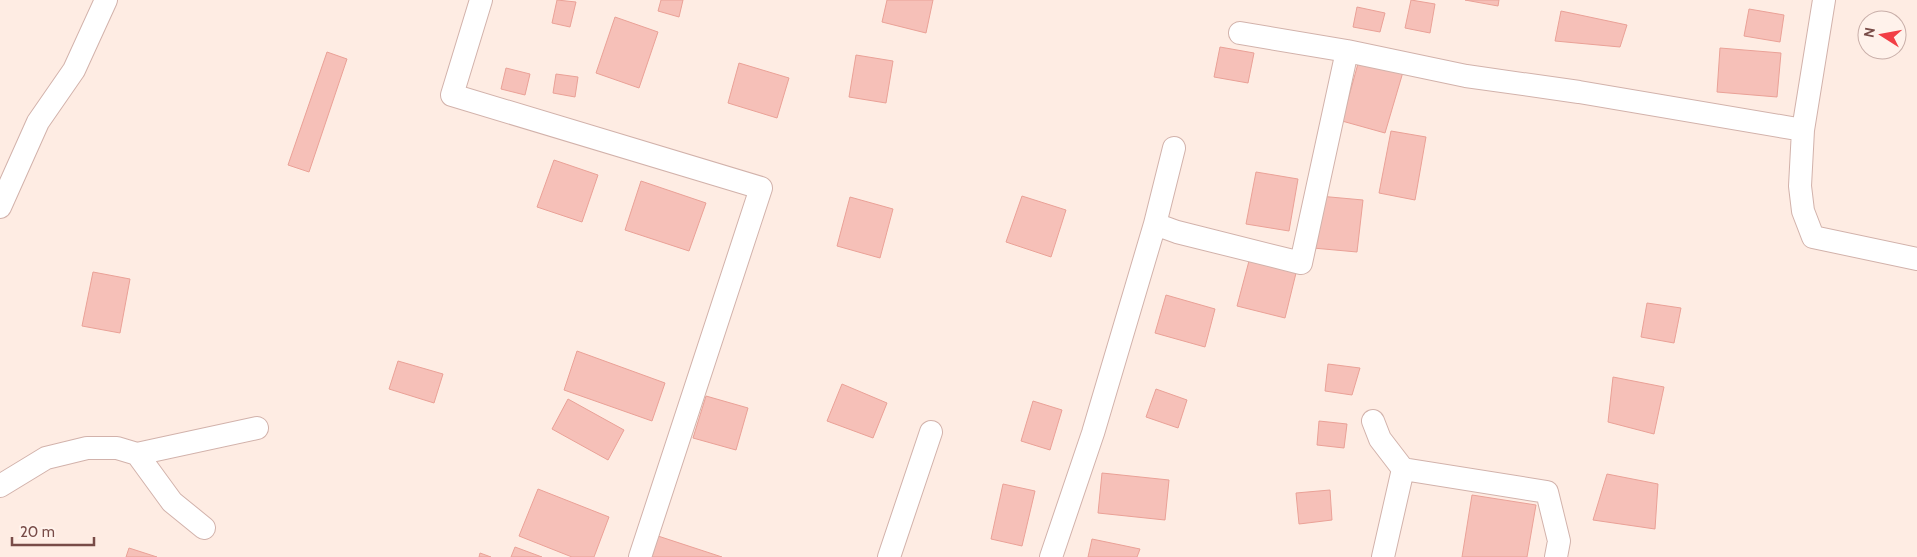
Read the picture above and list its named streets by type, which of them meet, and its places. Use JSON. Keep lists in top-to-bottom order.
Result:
{
  "scale_bar": "20 m",
  "north": "left"
}
